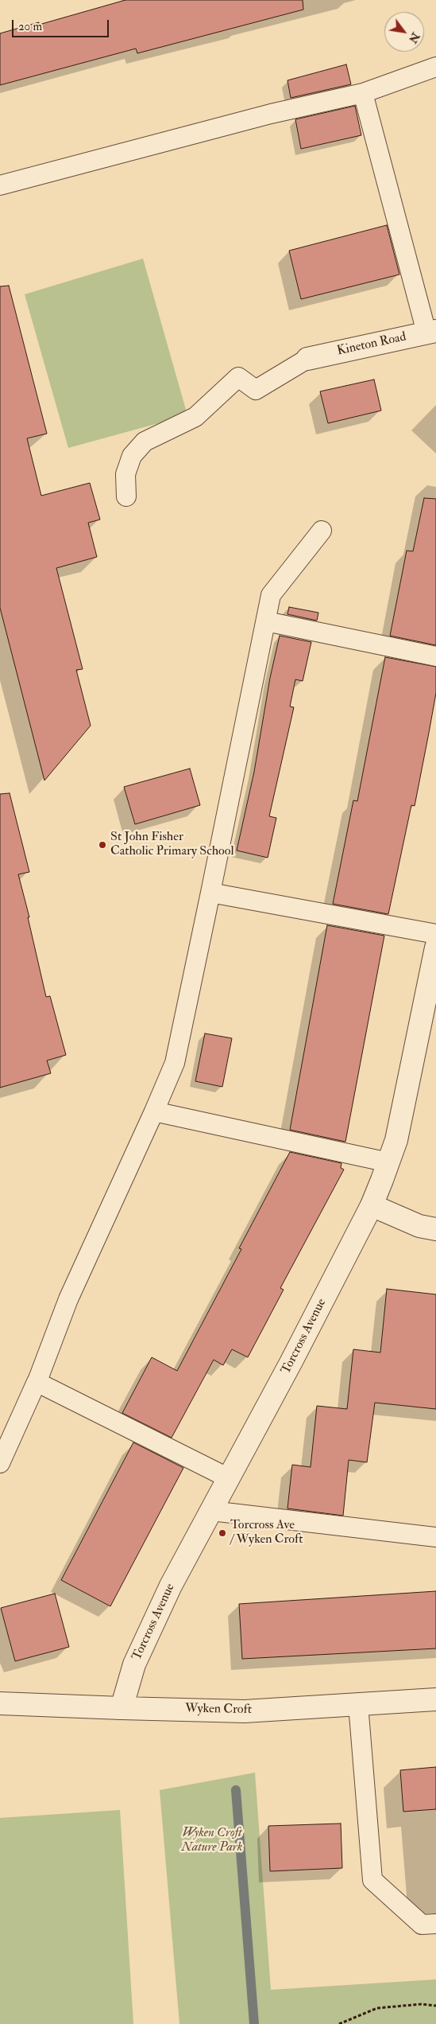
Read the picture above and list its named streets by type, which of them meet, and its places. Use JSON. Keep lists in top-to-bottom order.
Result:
{
  "streets": {
    "street": ["Kineton Road", "Torcross Avenue", "Wyken Croft"]
  },
  "crossings": [
    ["Torcross Avenue", "Wyken Croft"]
  ],
  "parks": ["Wyken Croft Nature Park"],
  "places": ["St John Fisher Catholic Primary School", "Torcross Ave / Wyken Croft"],
  "scale_bar": "20 m",
  "north": "bottom right"
}
